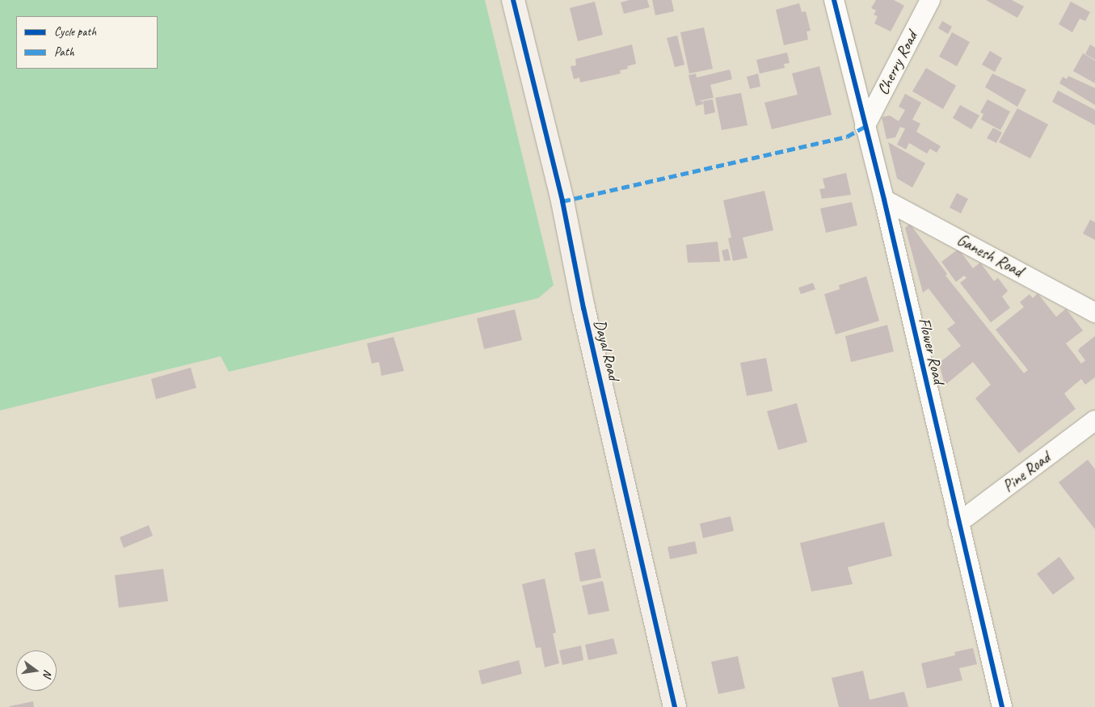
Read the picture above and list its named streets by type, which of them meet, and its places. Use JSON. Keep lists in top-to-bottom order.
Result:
{
  "streets": {
    "street": [
      "Cherry Road",
      "Ganesh Road",
      "Dayal Road",
      "Flower Road",
      "Pine Road"
    ]
  },
  "crossings": [
    ["Cherry Road", "Flower Road"],
    ["Ganesh Road", "Flower Road"],
    ["Flower Road", "Pine Road"]
  ],
  "legend": ["Cycle path", "Path"],
  "north": "right"
}
